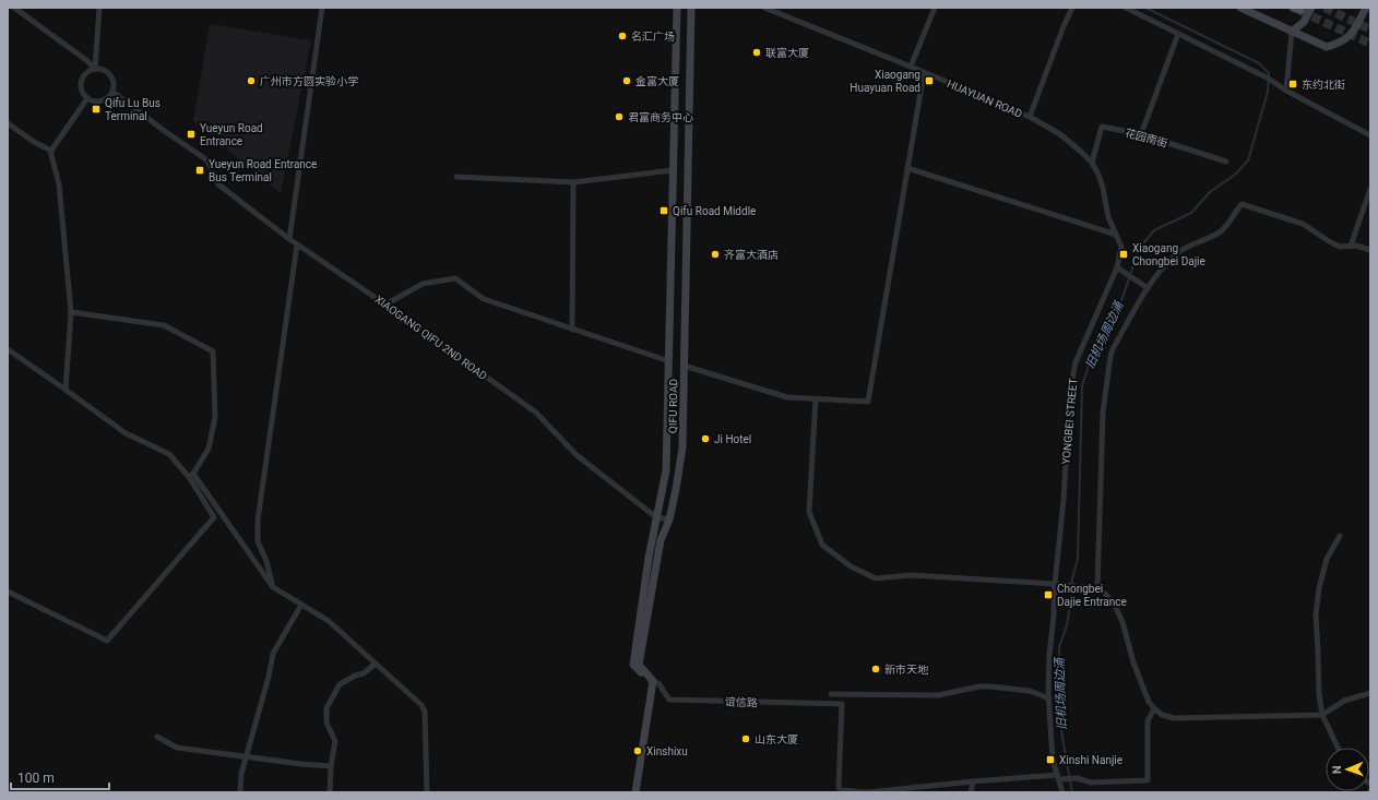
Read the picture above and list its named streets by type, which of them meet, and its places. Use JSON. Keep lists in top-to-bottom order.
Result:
{
  "streets": {
    "main road": ["QIFU ROAD"],
    "street": [
      "HUAYUAN ROAD",
      "花园南街",
      "XIAOGANG QIFU 2ND ROAD",
      "YONGBEI STREET",
      "谊信路"
    ]
  },
  "crossings": [
    ["HUAYUAN ROAD", "花园南街"],
    ["HUAYUAN ROAD", "YONGBEI STREET"],
    ["XIAOGANG QIFU 2ND ROAD", "QIFU ROAD"],
    ["QIFU ROAD", "谊信路"]
  ],
  "water": ["旧机场周边涌"],
  "places": {
    "other": [
      "名汇广场",
      "联富大厦",
      "广州市方圆实验小学",
      "金富大厦",
      "君富商务中心",
      "齐富大酒店",
      "Ji Hotel",
      "新市天地",
      "山东大厦",
      "Xinshixu"
    ],
    "transit": [
      "Xiaogang Huayuan Road",
      "东约北街",
      "Qifu Lu Bus Terminal",
      "Yueyun Road Entrance",
      "Yueyun Road Entrance Bus Terminal",
      "Qifu Road Middle",
      "Xiaogang Chongbei Dajie",
      "Chongbei Dajie Entrance",
      "Xinshi Nanjie"
    ]
  },
  "scale_bar": "100 m",
  "north": "left"
}
